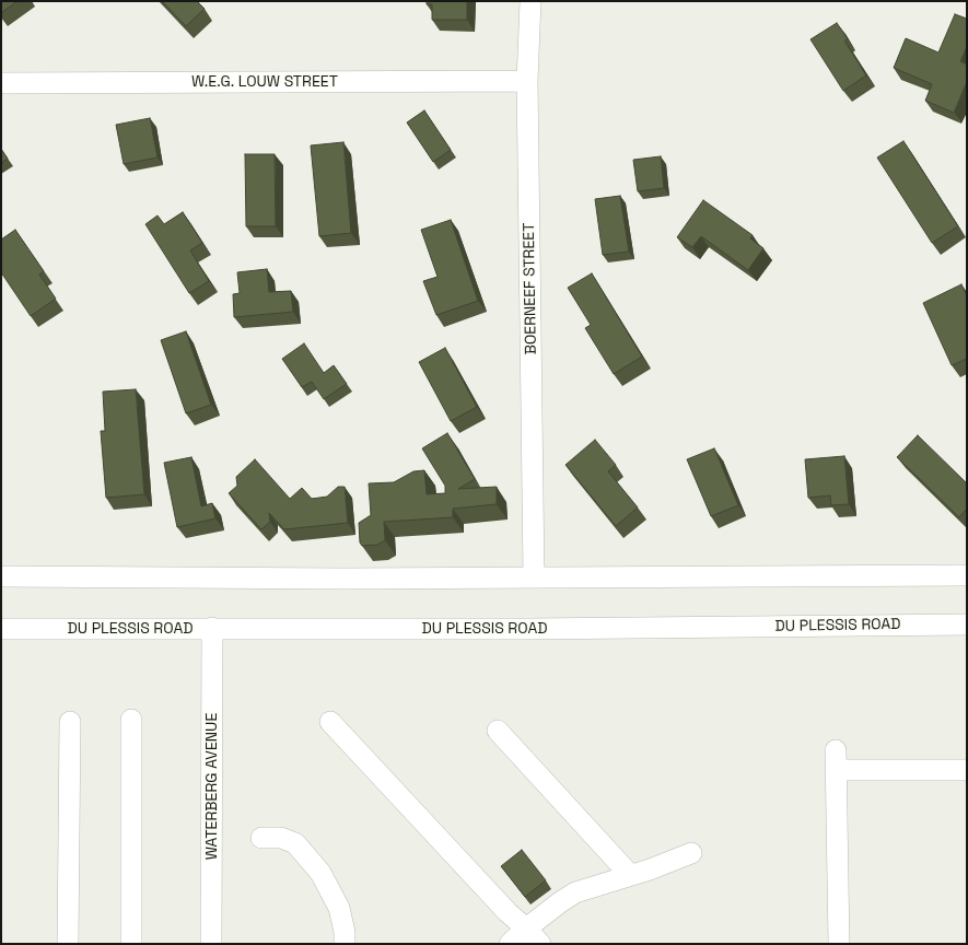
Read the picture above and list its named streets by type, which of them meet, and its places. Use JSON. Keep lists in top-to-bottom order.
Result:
{
  "streets": {
    "street": [
      "W.E.G. LOUW STREET",
      "BOERNEEF STREET",
      "DU PLESSIS ROAD",
      "WATERBERG AVENUE"
    ]
  },
  "crossings": [
    ["W.E.G. LOUW STREET", "BOERNEEF STREET"],
    ["DU PLESSIS ROAD", "WATERBERG AVENUE"]
  ]
}
